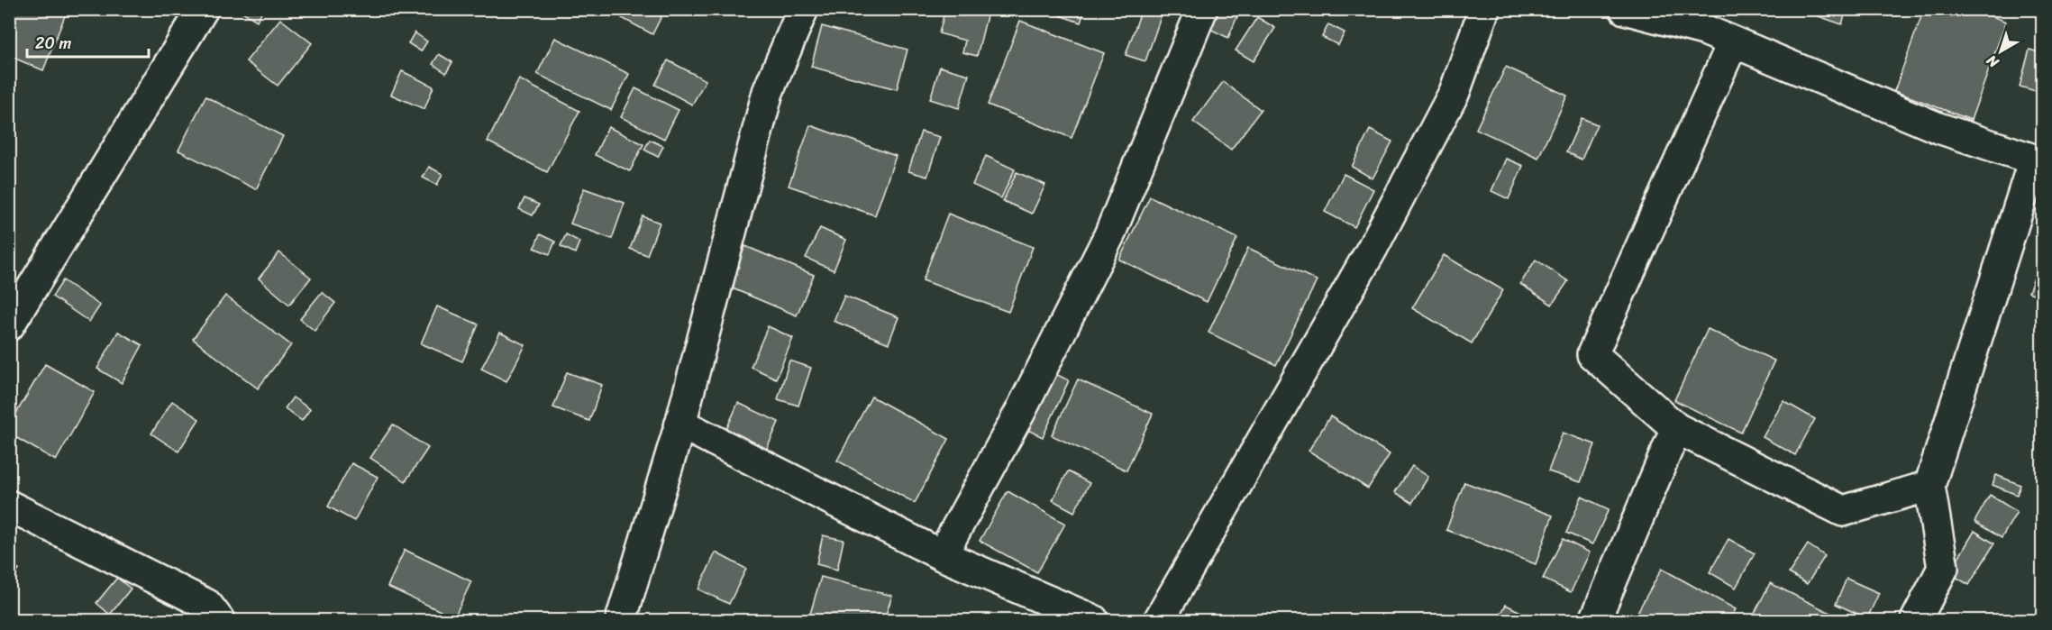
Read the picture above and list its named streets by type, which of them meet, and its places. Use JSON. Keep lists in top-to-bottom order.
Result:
{
  "scale_bar": "20 m",
  "north": "bottom left"
}
